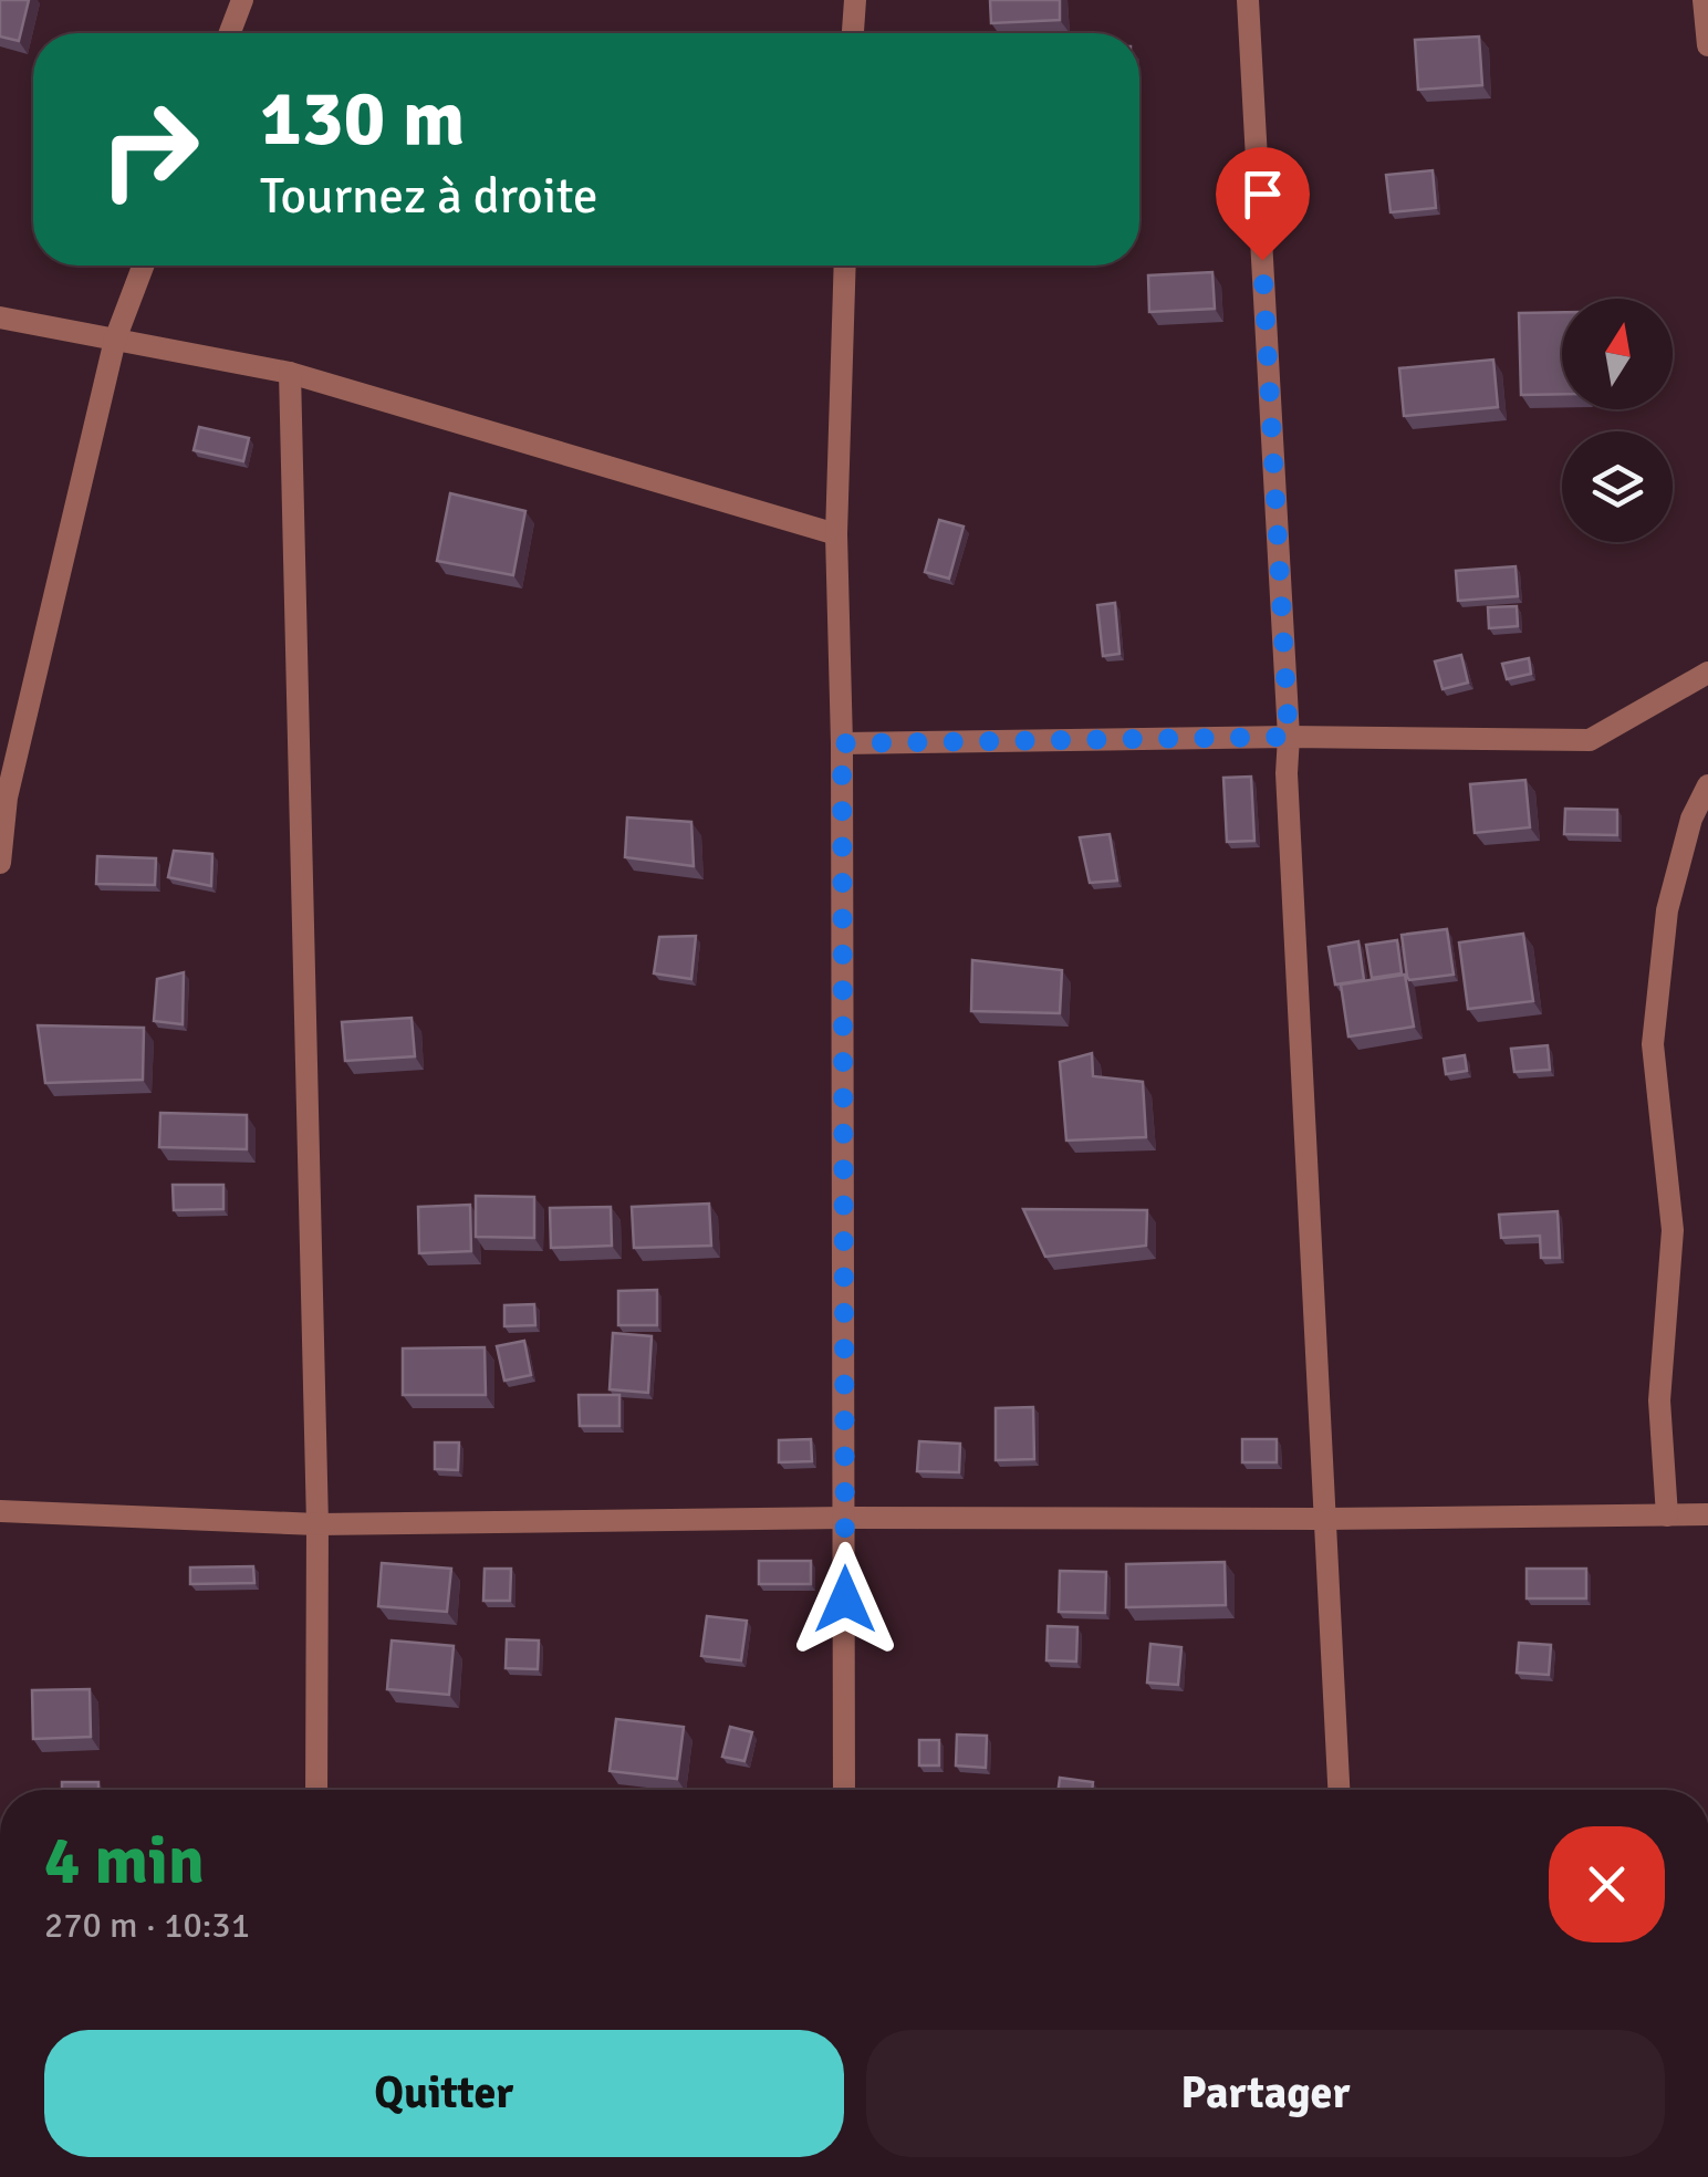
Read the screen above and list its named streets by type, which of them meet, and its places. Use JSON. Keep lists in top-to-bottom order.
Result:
{
  "north": "top",
  "page": {
    "turn": ["130 m", "Tournez à droite"],
    "heading": ["4 min", "270 m · 10:31"],
    "buttons": ["Quitter", "Partager"]
  }
}
